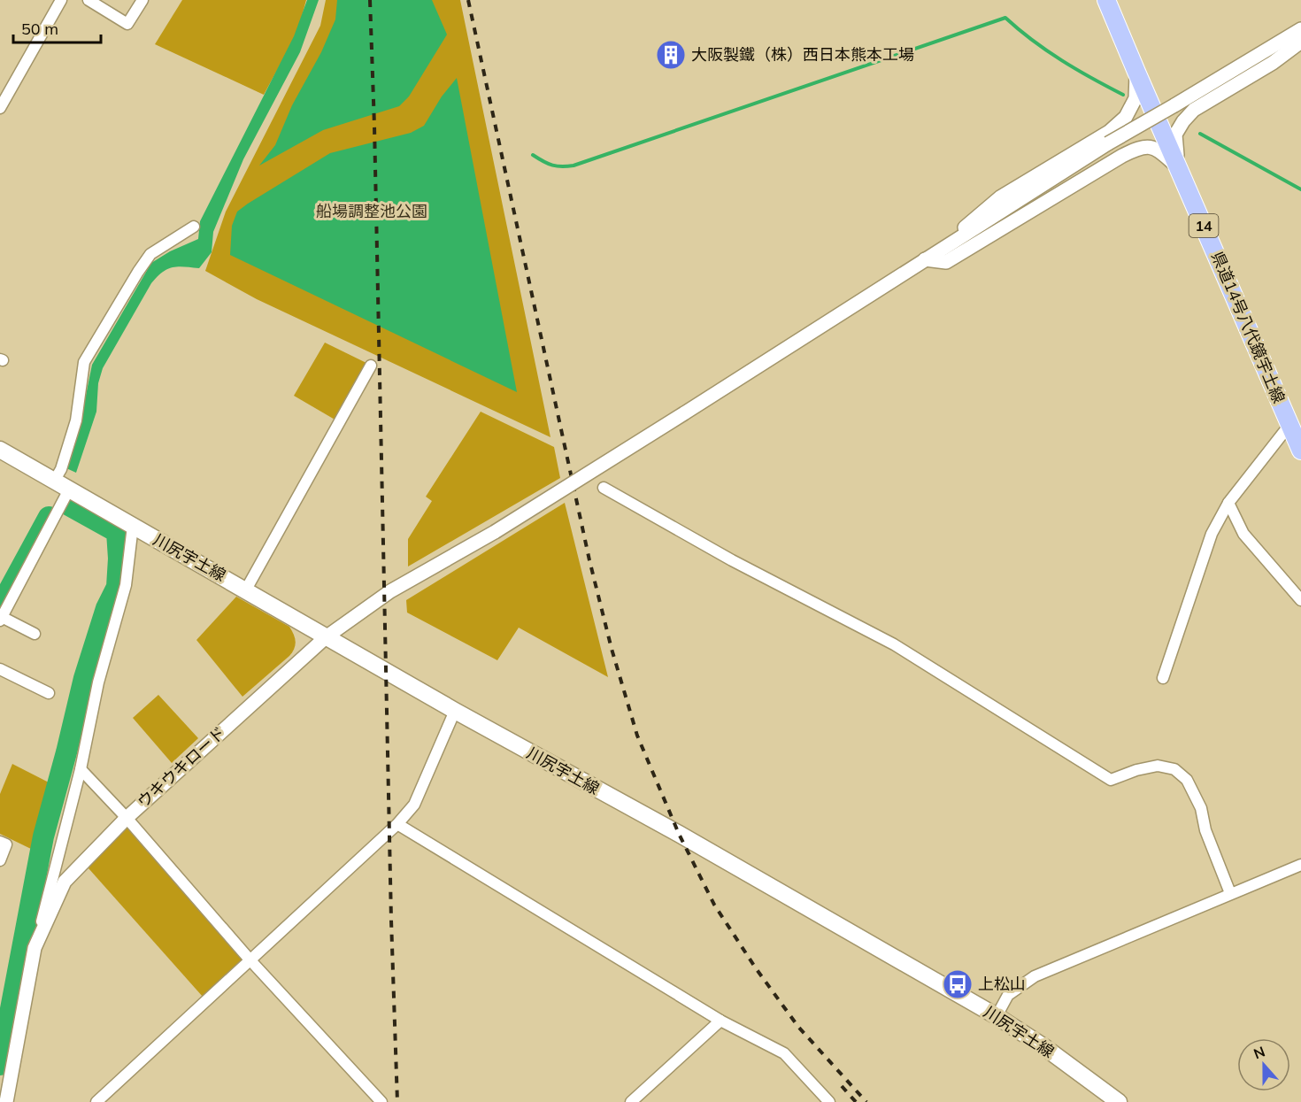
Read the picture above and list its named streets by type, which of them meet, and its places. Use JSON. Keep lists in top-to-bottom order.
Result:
{
  "streets": {
    "main road": ["14", "県道14号八代鏡宇土線", "川尻宇土線"],
    "street": ["ウキウキロード"]
  },
  "crossings": [
    ["川尻宇土線", "ウキウキロード"]
  ],
  "parks": ["船場調整池公園"],
  "places": {
    "building": ["大阪製鐵（株）西日本熊本工場"],
    "bus stop": ["上松山"]
  },
  "scale_bar": "50 m",
  "north": "top"
}
